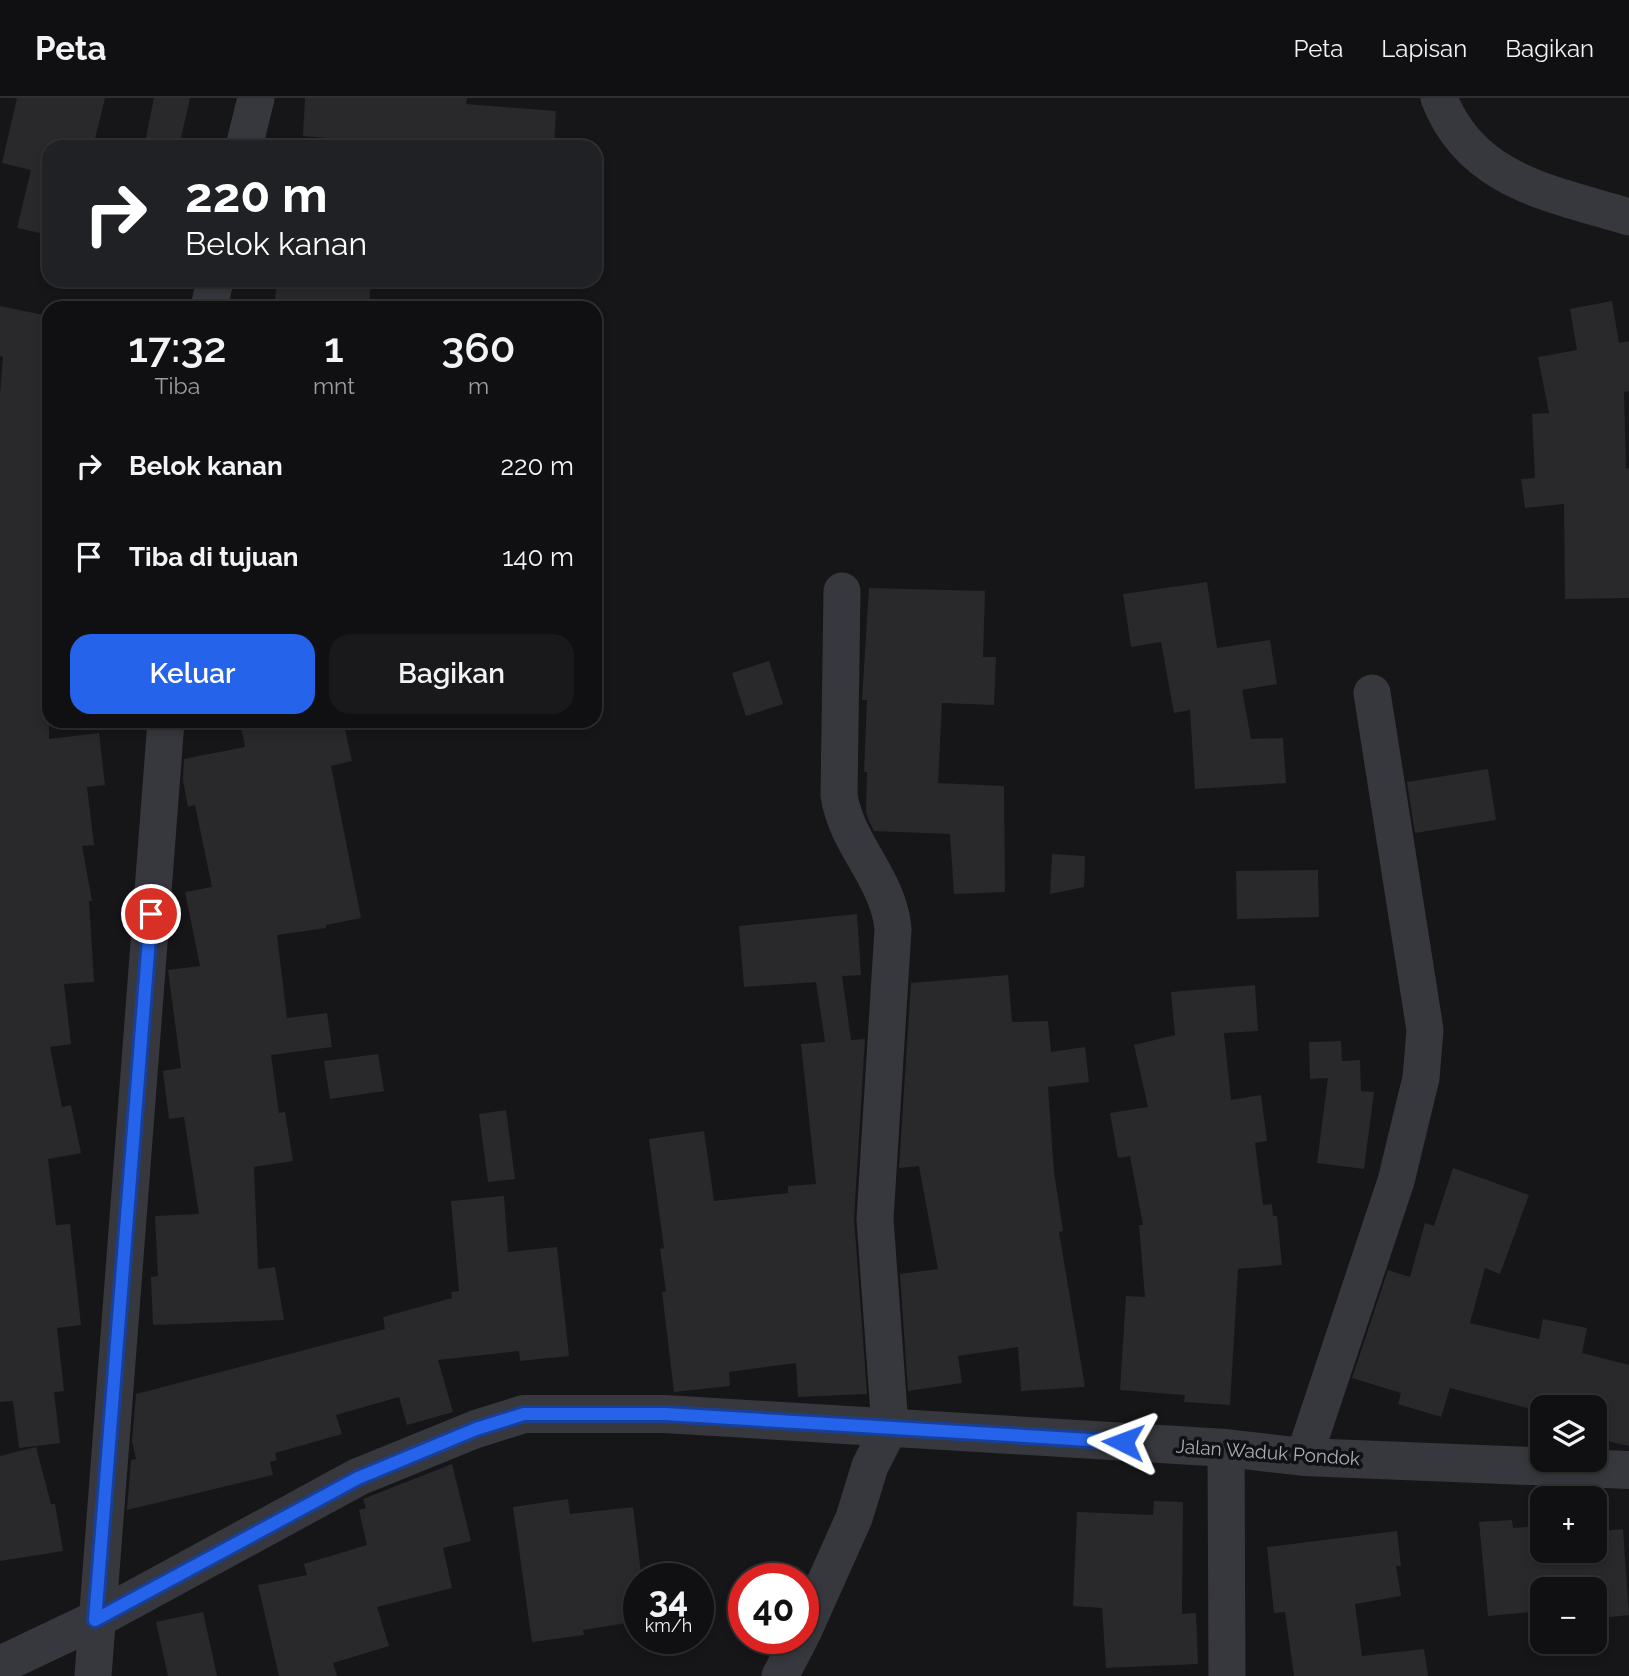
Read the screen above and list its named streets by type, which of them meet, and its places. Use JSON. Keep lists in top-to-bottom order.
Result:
{
  "streets": {
    "street": ["Jalan Waduk Pondok"]
  },
  "page": {
    "header": "Peta",
    "nav": ["Peta", "Lapisan", "Bagikan"],
    "turn": ["220 m", "Belok kanan"],
    "eta": [
      "17:32",
      "Tiba",
      "1",
      "mnt",
      "360",
      "m"
    ],
    "list": [
      {
        "name": "Belok kanan",
        "value": "220 m"
      },
      {
        "name": "Tiba di tujuan",
        "value": "140 m"
      }
    ],
    "buttons": ["Keluar", "Bagikan"],
    "map_buttons": ["+", "−"],
    "speed": "34 km/h",
    "limit": "40"
  }
}
